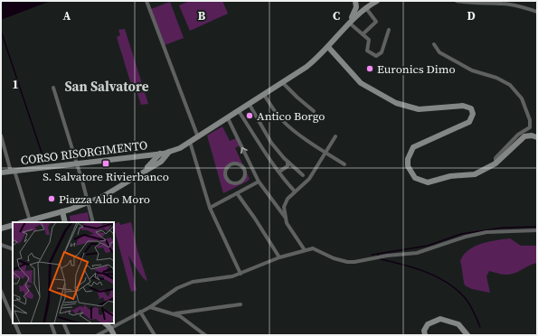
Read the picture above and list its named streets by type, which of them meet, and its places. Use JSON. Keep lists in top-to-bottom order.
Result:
{
  "streets": {
    "street": ["CORSO RISORGIMENTO"]
  },
  "districts": ["San Salvatore"],
  "places": {
    "other": ["Euronics Dimo", "Antico Borgo", "Piazza Aldo Moro"],
    "transit": ["S. Salvatore Rivierbanco"]
  },
  "grid": {
    "columns": [
      "A",
      "B",
      "C",
      "D"
    ],
    "rows": ["1"]
  }
}
